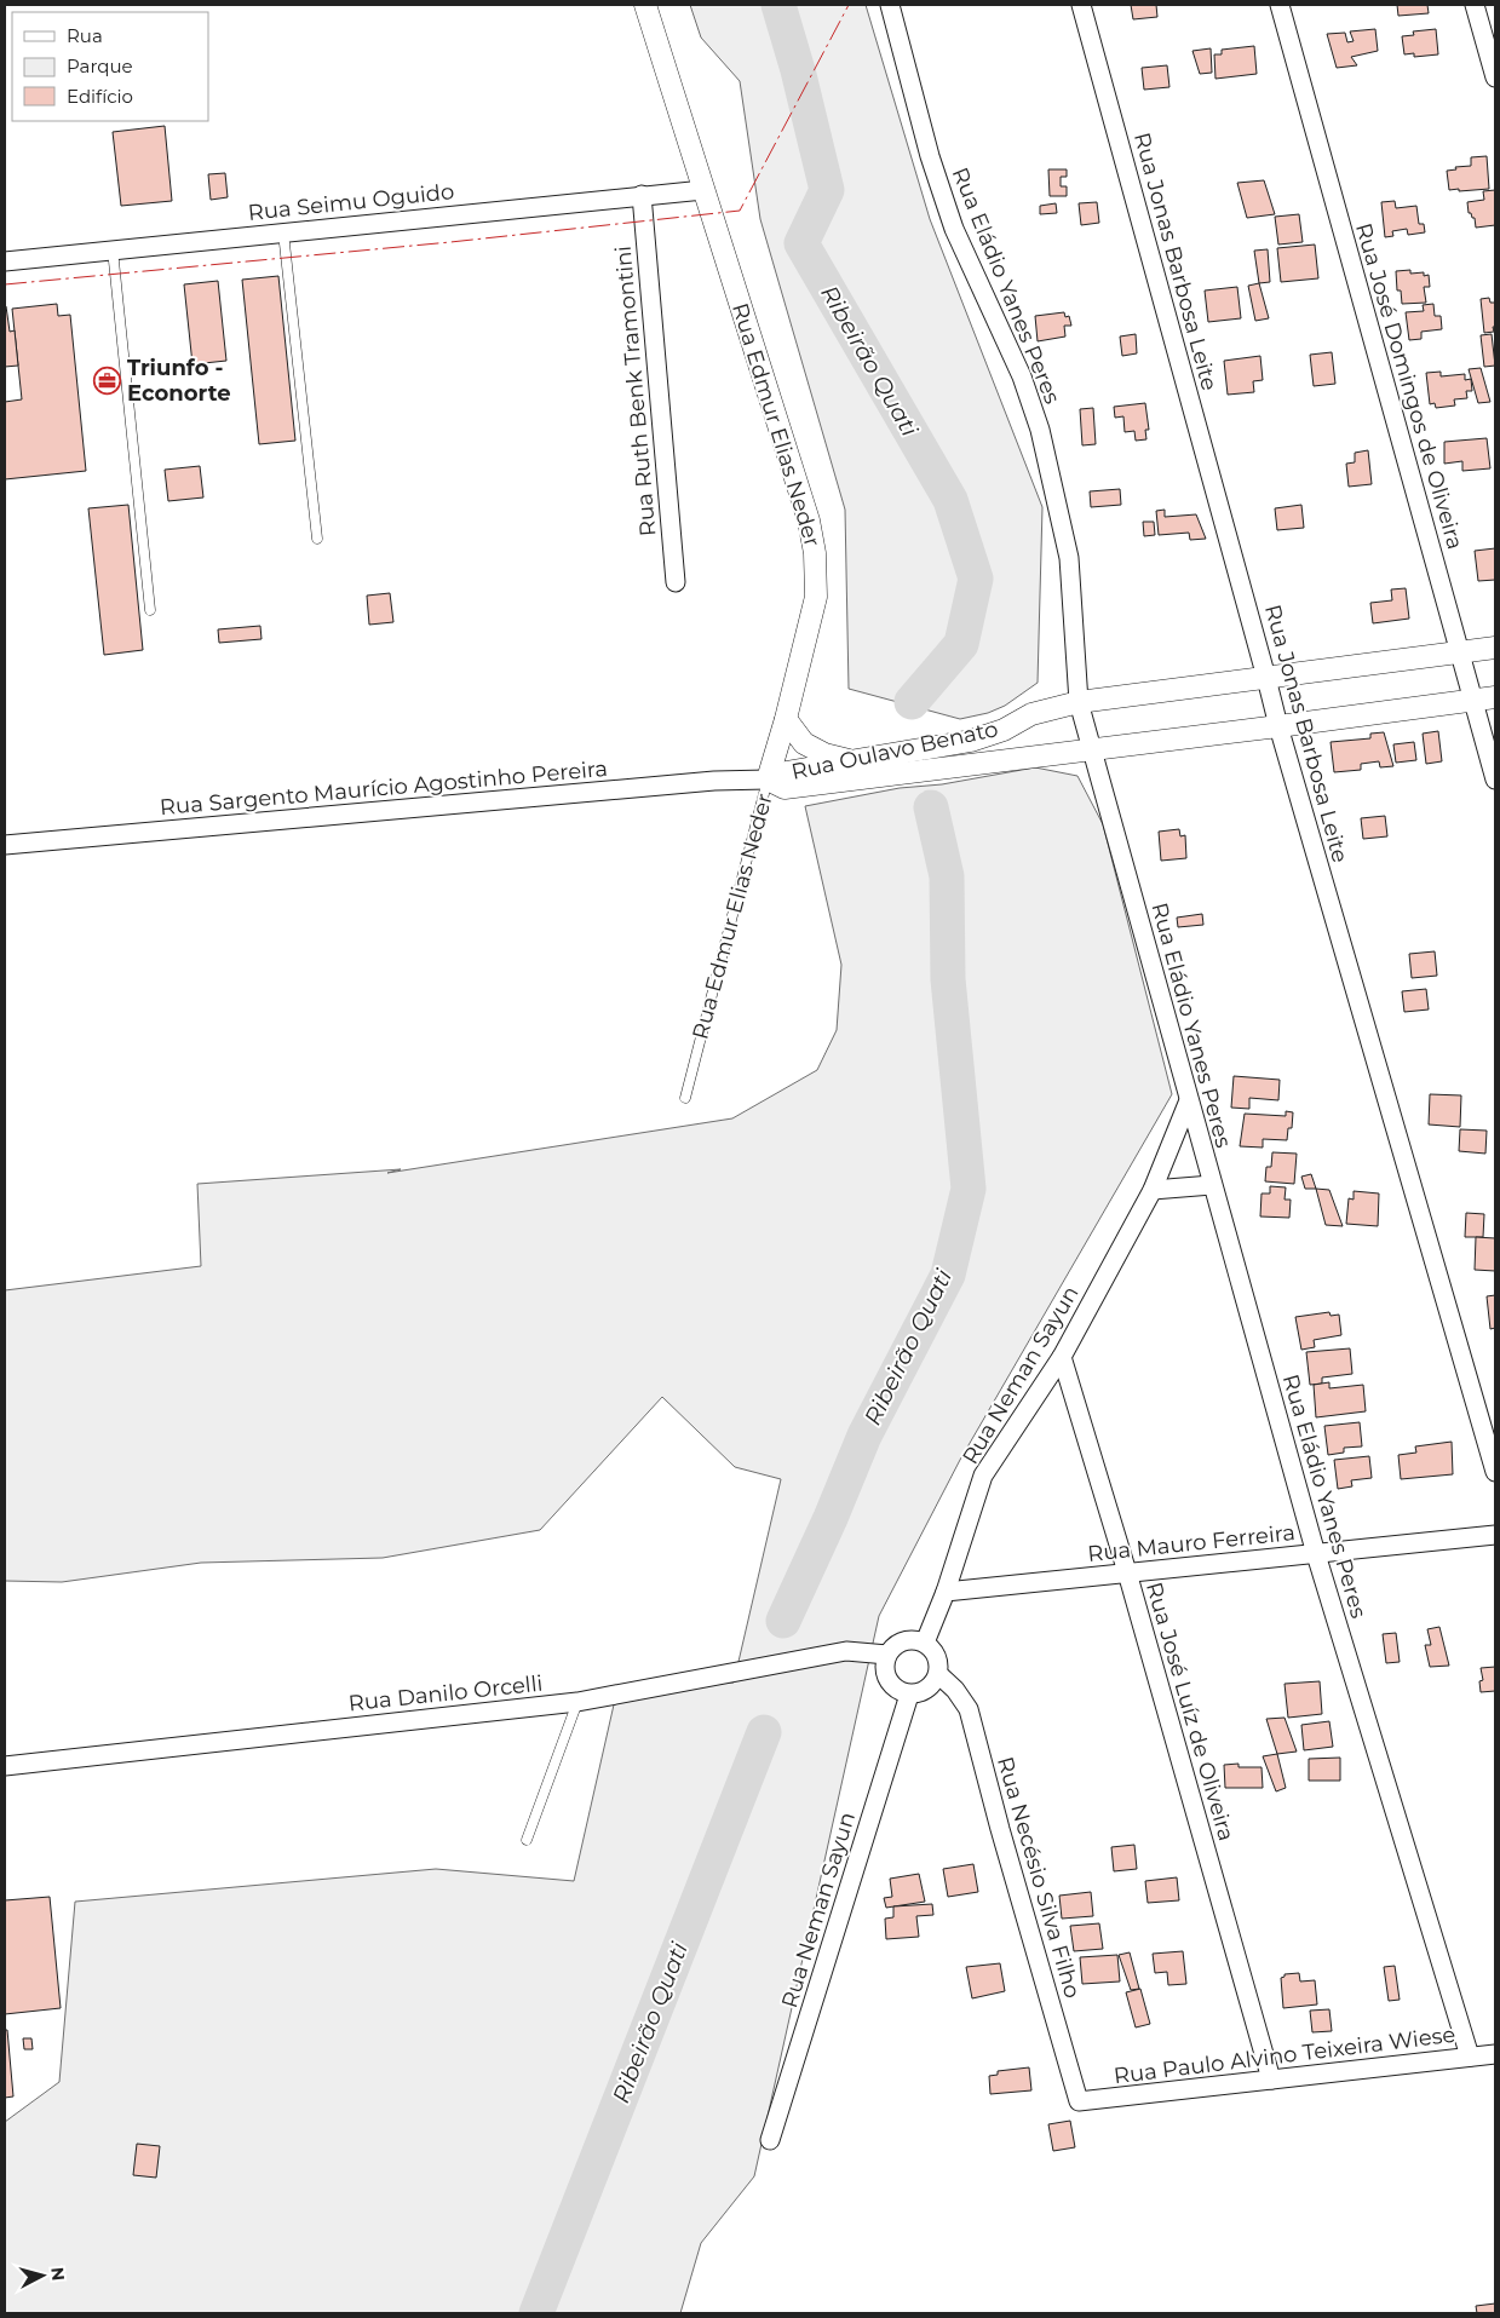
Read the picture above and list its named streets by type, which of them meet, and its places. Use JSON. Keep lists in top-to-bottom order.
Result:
{
  "streets": {
    "street": [
      "Rua Seimu Oguido",
      "Rua Jonas Barbosa Leite",
      "Rua Eládio Yanes Peres",
      "Rua José Domingos de Oliveira",
      "Rua Ruth Benk Tramontini",
      "Rua Edmur Elias Neder",
      "Rua Oulavo Benato",
      "Rua Sargento Maurício Agostinho Pereira",
      "Rua Neman Sayun",
      "Rua Mauro Ferreira",
      "Rua Danilo Orcelli",
      "Rua José Luíz de Oliveira",
      "Rua Necésio Silva Filho",
      "Rua Paulo Alvino Teixeira Wiese"
    ]
  },
  "crossings": [
    ["Rua Seimu Oguido", "Rua Ruth Benk Tramontini"],
    ["Rua Seimu Oguido", "Rua Edmur Elias Neder"],
    ["Rua Jonas Barbosa Leite", "Rua Oulavo Benato"],
    ["Rua Eládio Yanes Peres", "Rua Oulavo Benato"],
    ["Rua Eládio Yanes Peres", "Rua Neman Sayun"],
    ["Rua Eládio Yanes Peres", "Rua Mauro Ferreira"],
    ["Rua Eládio Yanes Peres", "Rua Paulo Alvino Teixeira Wiese"],
    ["Rua José Domingos de Oliveira", "Rua Oulavo Benato"],
    ["Rua Edmur Elias Neder", "Rua Oulavo Benato"],
    ["Rua Edmur Elias Neder", "Rua Sargento Maurício Agostinho Pereira"],
    ["Rua Oulavo Benato", "Rua Sargento Maurício Agostinho Pereira"],
    ["Rua Neman Sayun", "Rua Mauro Ferreira"],
    ["Rua Neman Sayun", "Rua Danilo Orcelli"],
    ["Rua Neman Sayun", "Rua José Luíz de Oliveira"],
    ["Rua Neman Sayun", "Rua Necésio Silva Filho"],
    ["Rua Mauro Ferreira", "Rua José Luíz de Oliveira"],
    ["Rua Danilo Orcelli", "Rua Necésio Silva Filho"],
    ["Rua José Luíz de Oliveira", "Rua Paulo Alvino Teixeira Wiese"],
    ["Rua Necésio Silva Filho", "Rua Paulo Alvino Teixeira Wiese"]
  ],
  "water": ["Ribeirão Quati"],
  "places": {
    "office": ["Triunfo - Econorte"]
  },
  "legend": ["Rua", "Parque", "Edifício"],
  "north": "right"
}
